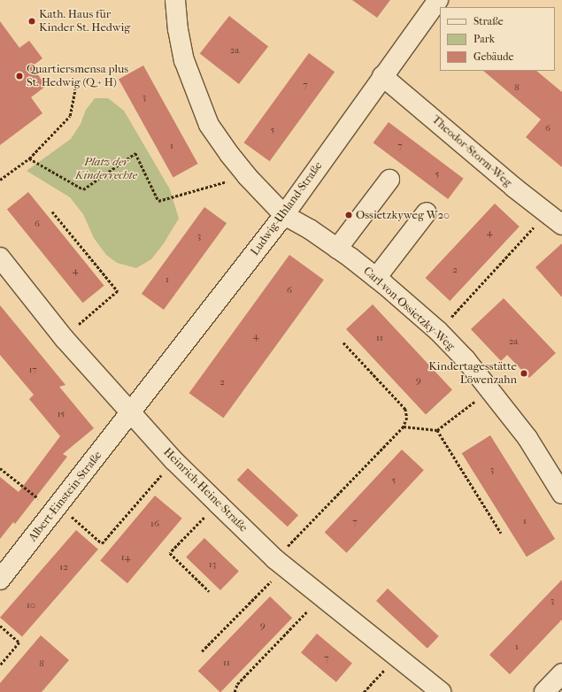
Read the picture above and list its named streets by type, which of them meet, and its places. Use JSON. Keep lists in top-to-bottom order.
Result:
{
  "streets": {
    "street": [
      "Theodor-Storm-Weg",
      "Ludwig-Uhland-Straße",
      "Carl-von-Ossietzky-Weg",
      "Heinrich-Heine-Straße",
      "Albert-Einstein-Straße"
    ]
  },
  "crossings": [
    ["Theodor-Storm-Weg", "Ludwig-Uhland-Straße"],
    ["Ludwig-Uhland-Straße", "Carl-von-Ossietzky-Weg"],
    ["Ludwig-Uhland-Straße", "Heinrich-Heine-Straße"],
    ["Ludwig-Uhland-Straße", "Albert-Einstein-Straße"],
    ["Heinrich-Heine-Straße", "Albert-Einstein-Straße"]
  ],
  "parks": ["Platz der Kinderrechte"],
  "places": [
    "Kath. Haus für Kinder St. Hedwig",
    "Quartiersmensa plus St. Hedwig (Q + H)",
    "Ossietzkyweg W20",
    "Kindertagesstätte Löwenzahn"
  ],
  "house_numbers": [
    "2a",
    "7",
    "8",
    "3",
    "6",
    "5",
    "1",
    "7",
    "5",
    "6",
    "4",
    "3",
    "2",
    "4",
    "1",
    "6",
    "4",
    "11",
    "2a",
    "17",
    "9",
    "2",
    "15",
    "3",
    "5",
    "1",
    "7",
    "16",
    "14",
    "13",
    "12",
    "3",
    "10",
    "9",
    "1",
    "7",
    "11",
    "8"
  ],
  "legend": ["Straße", "Park", "Gebäude"]
}
